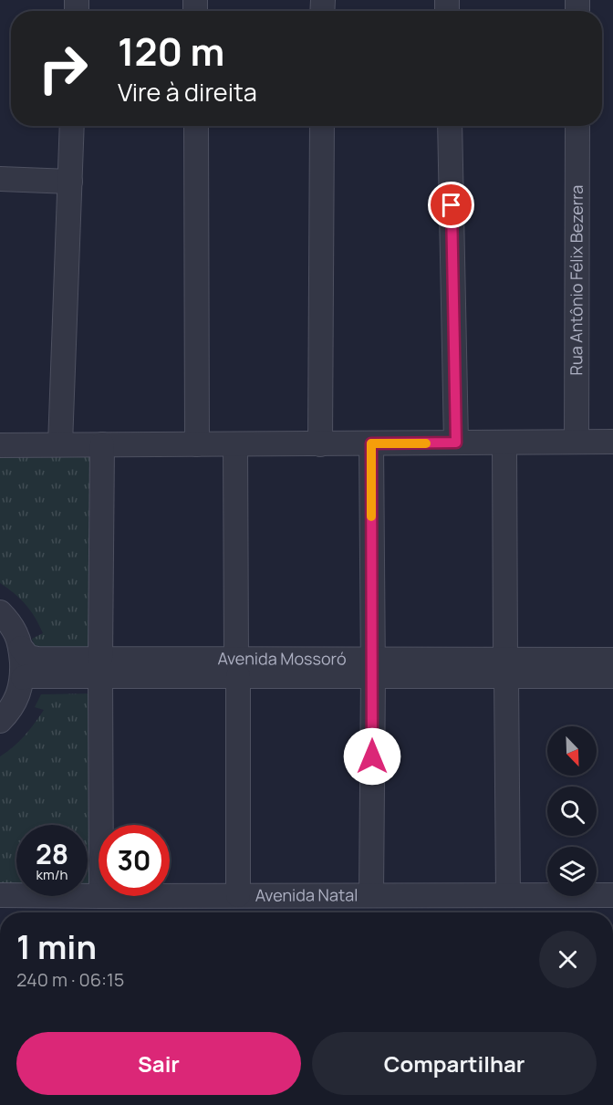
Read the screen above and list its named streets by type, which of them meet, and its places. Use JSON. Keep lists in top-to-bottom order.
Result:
{
  "streets": {
    "street": ["Rua Antônio Félix Bezerra", "Avenida Mossoró", "Avenida Natal"]
  },
  "north": "bottom right",
  "page": {
    "turn": ["120 m", "Vire à direita"],
    "speed": "28 km/h",
    "limit": "30",
    "heading": ["1 min", "240 m · 06:15"],
    "buttons": ["Sair", "Compartilhar"]
  }
}
